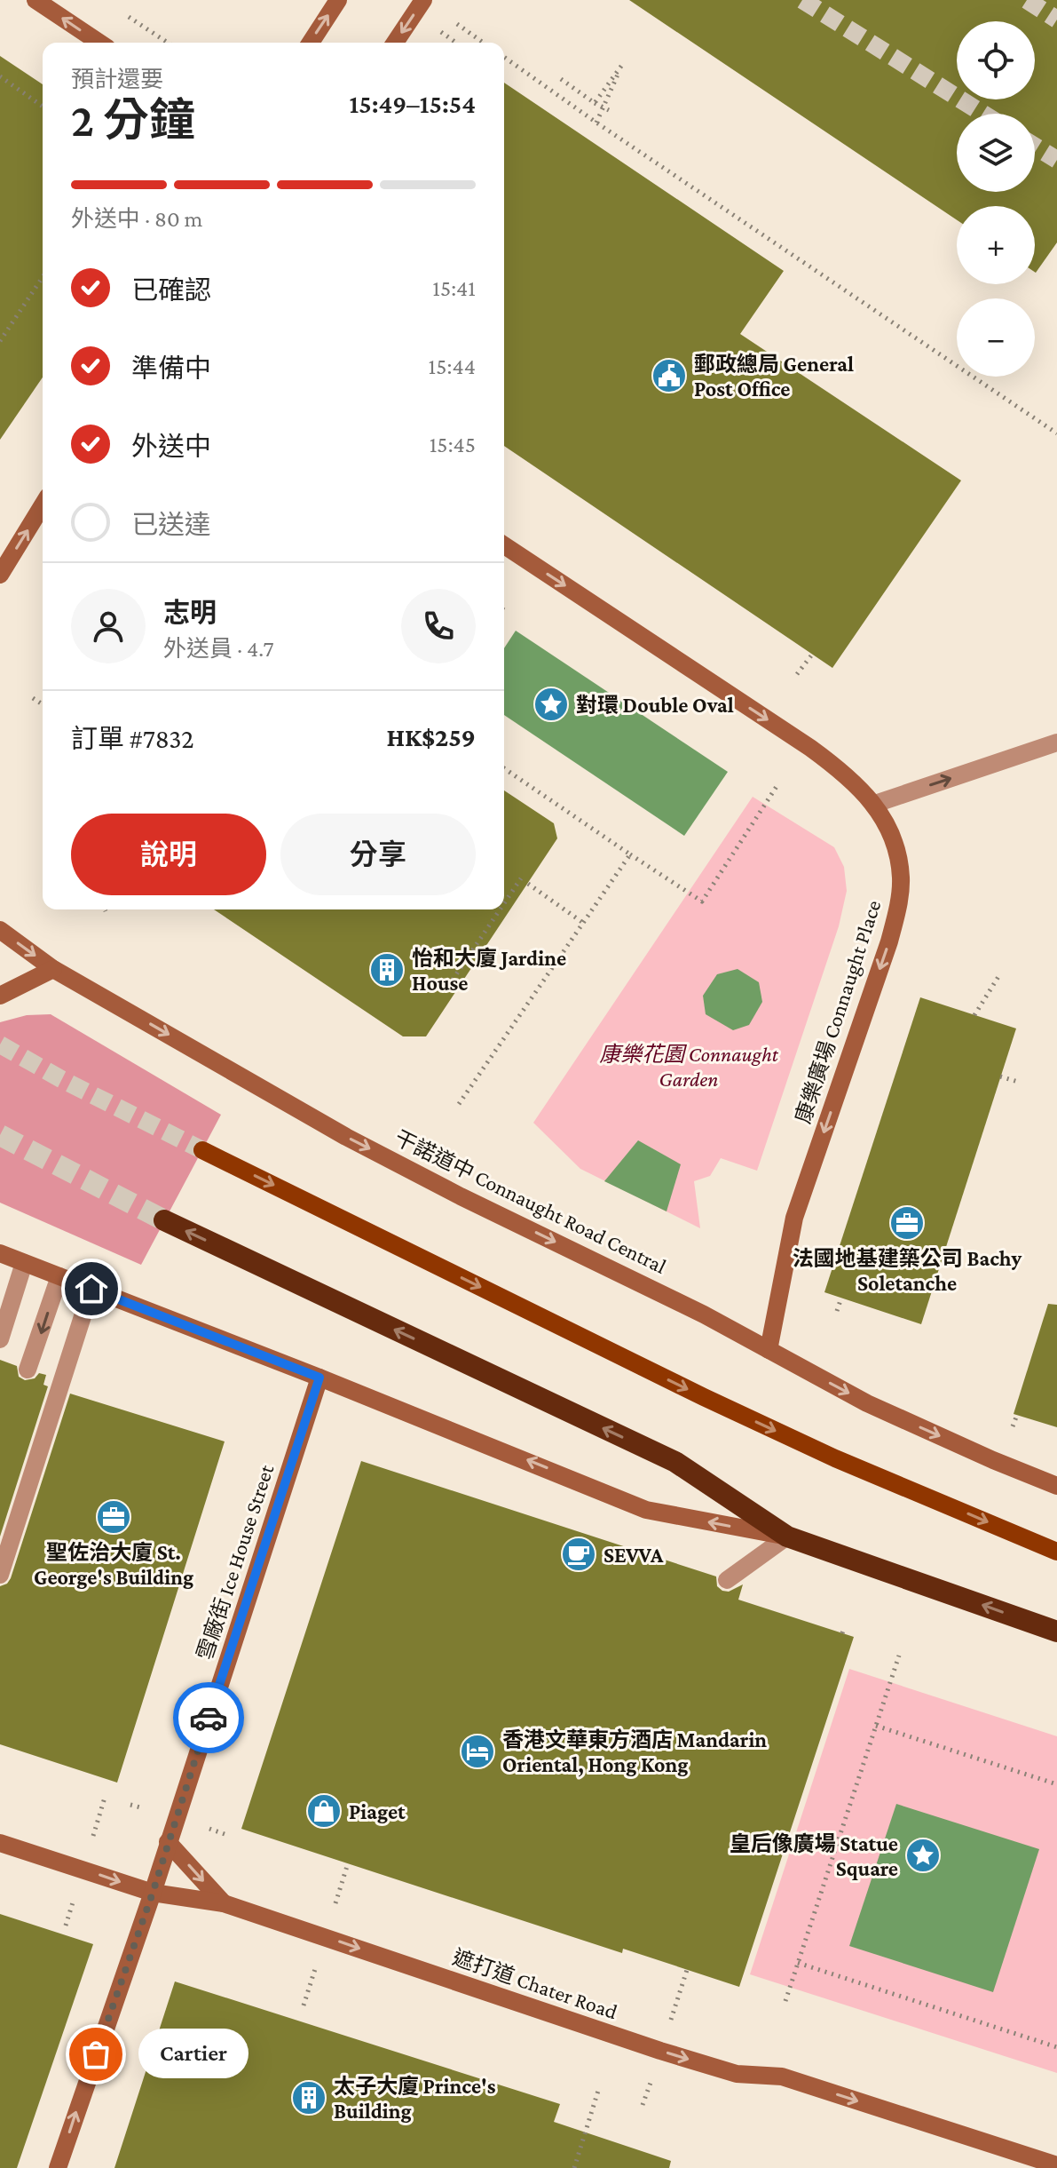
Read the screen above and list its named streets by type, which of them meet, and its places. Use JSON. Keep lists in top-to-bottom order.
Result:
{
  "streets": {
    "main road": [
      "康樂廣場 Connaught Place",
      "干諾道中 Connaught Road Central",
      "雪廠街 Ice House Street",
      "遮打道 Chater Road"
    ]
  },
  "crossings": [
    ["康樂廣場 Connaught Place", "干諾道中 Connaught Road Central"],
    ["雪廠街 Ice House Street", "遮打道 Chater Road"]
  ],
  "one_way": ["康樂廣場 Connaught Place", "遮打道 Chater Road"],
  "parks": ["康樂花園 Connaught Garden"],
  "places": {
    "public building": ["郵政總局 General Post Office"],
    "place": ["對環 Double Oval", "皇后像廣場 Statue Square"],
    "building": ["怡和大廈 Jardine House", "太子大廈 Prince's Building"],
    "office": ["法國地基建築公司 Bachy Soletanche", "聖佐治大廈 St. George's Building"],
    "cafe": ["SEVVA"],
    "hotel": ["香港文華東方酒店 Mandarin Oriental, Hong Kong"],
    "shop": ["Piaget"],
    "other": ["Cartier"]
  },
  "page": {
    "map_buttons": ["+", "−"],
    "heading": ["2 分鐘", "預計還要", "15:49–15:54"],
    "panel": [
      "志明",
      "外送員 · 4.7",
      "訂單 #7832",
      "HK$259"
    ],
    "bar": "外送中 · 80 m",
    "list": [
      ["已確認", "15:41"],
      ["準備中", "15:44"],
      ["外送中", "15:45"],
      "已送達"
    ],
    "buttons": ["說明", "分享"],
    "bubble": "Cartier"
  }
}
